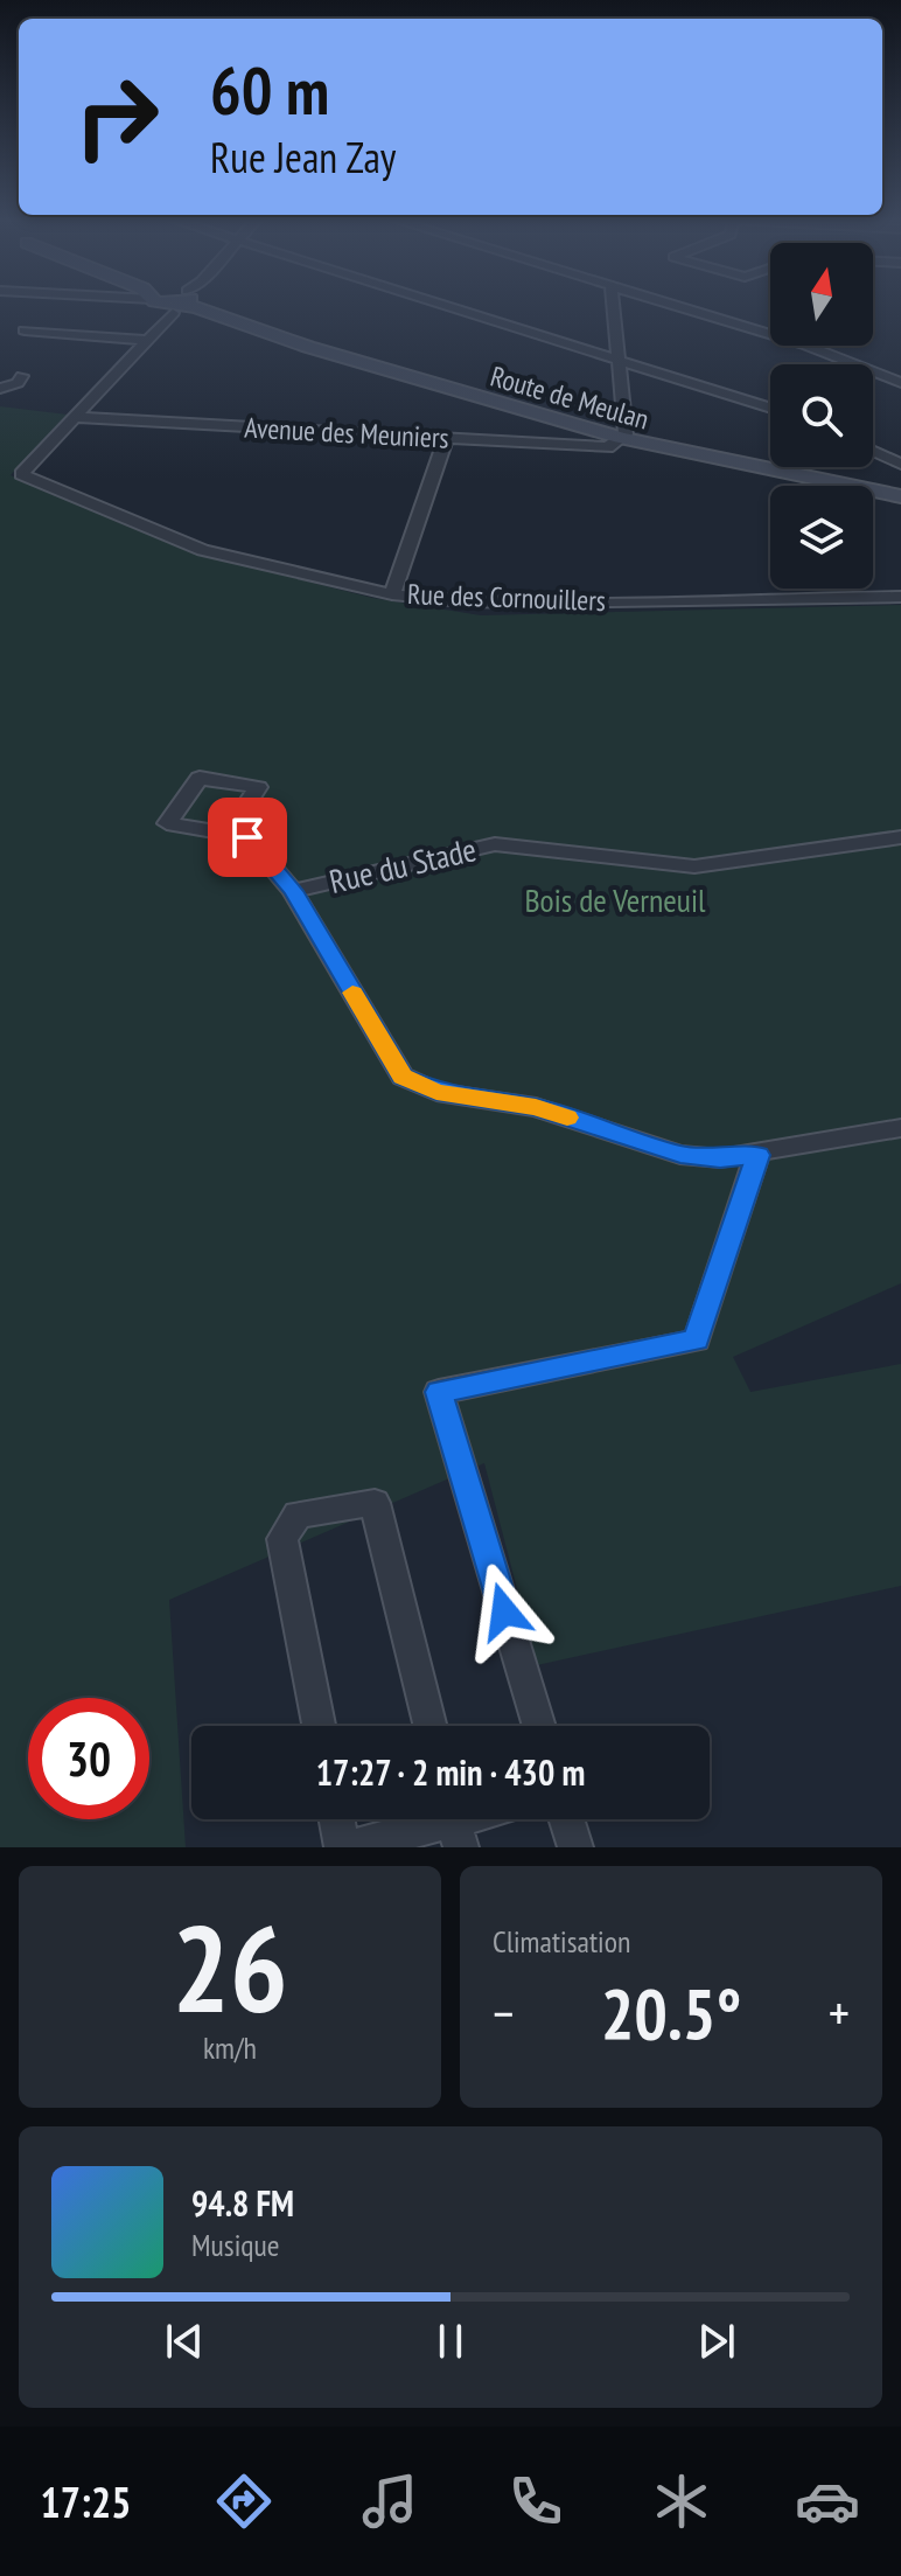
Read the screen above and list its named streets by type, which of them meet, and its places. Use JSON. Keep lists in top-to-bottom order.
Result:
{
  "streets": {
    "main road": ["Route de Meulan"],
    "street": ["Avenue des Meuniers", "Rue des Cornouillers", "Rue du Stade"]
  },
  "crossings": [
    ["Route de Meulan", "Avenue des Meuniers"],
    ["Avenue des Meuniers", "Rue des Cornouillers"]
  ],
  "parks": ["Bois de Verneuil"],
  "north": "top",
  "page": {
    "turn": ["60 m", "Rue Jean Zay"],
    "limit": "30",
    "trip": "17:27 · 2 min · 430 m",
    "tile": [
      ["26", "km/h"],
      "Climatisation"
    ],
    "heat": ["−", "20.5°", "+"],
    "song": ["94.8 FM", "Musique"],
    "tabs": "17:25"
  }
}
